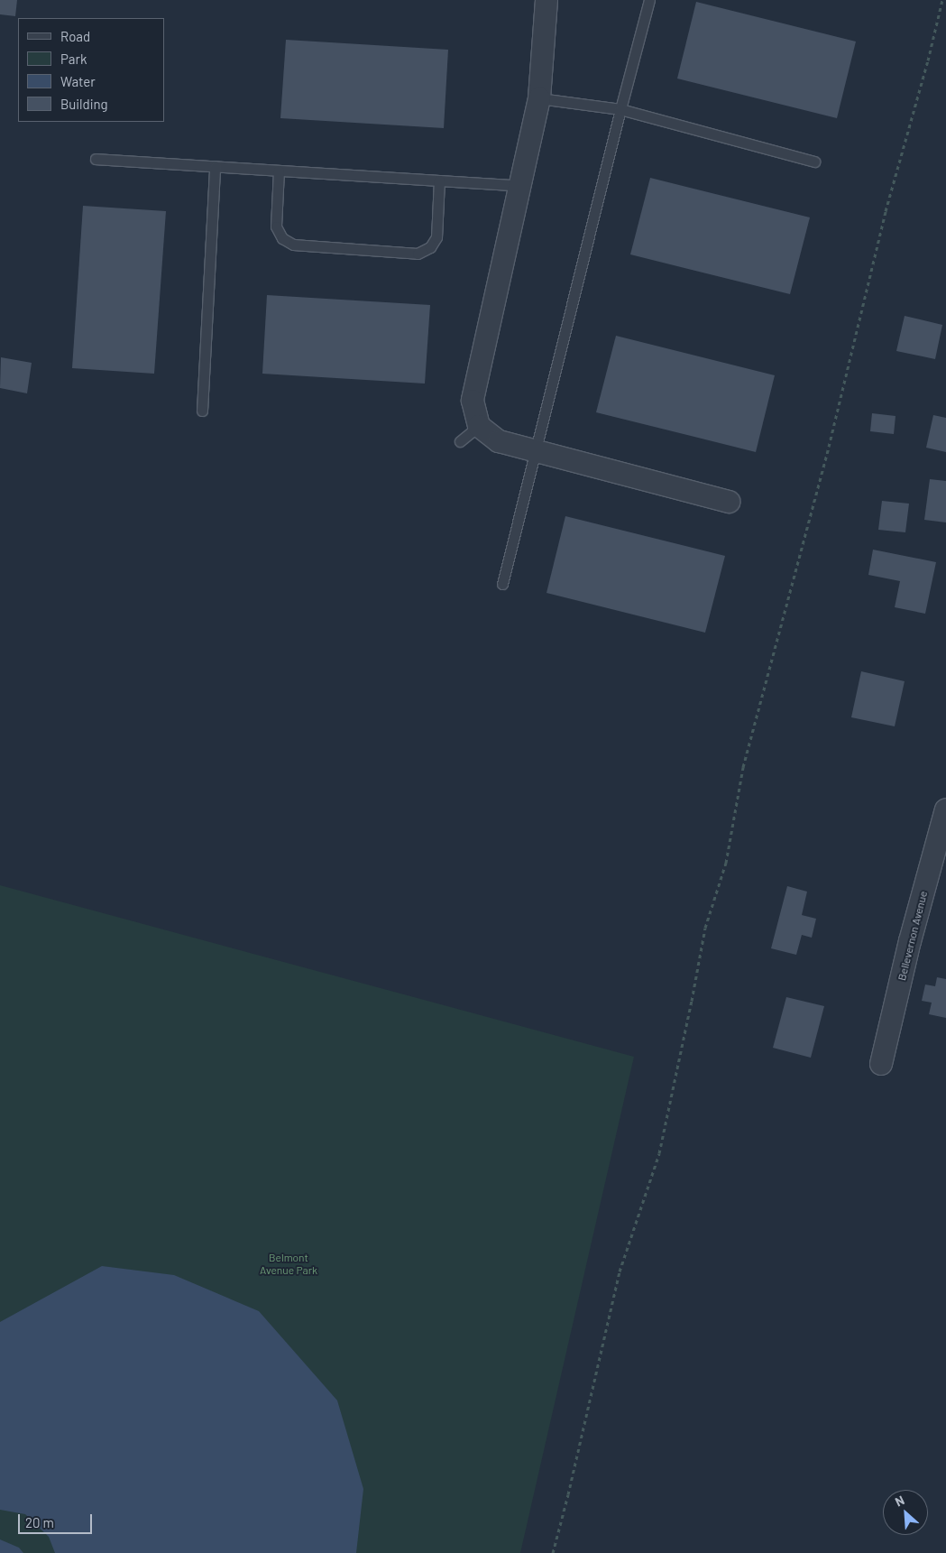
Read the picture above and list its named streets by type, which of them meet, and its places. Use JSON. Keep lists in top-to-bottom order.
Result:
{
  "streets": {
    "street": ["Bellevernon Avenue"]
  },
  "parks": ["Belmont Avenue Park"],
  "legend": [
    "Road",
    "Park",
    "Water",
    "Building"
  ],
  "scale_bar": "20 m",
  "north": "top left"
}
